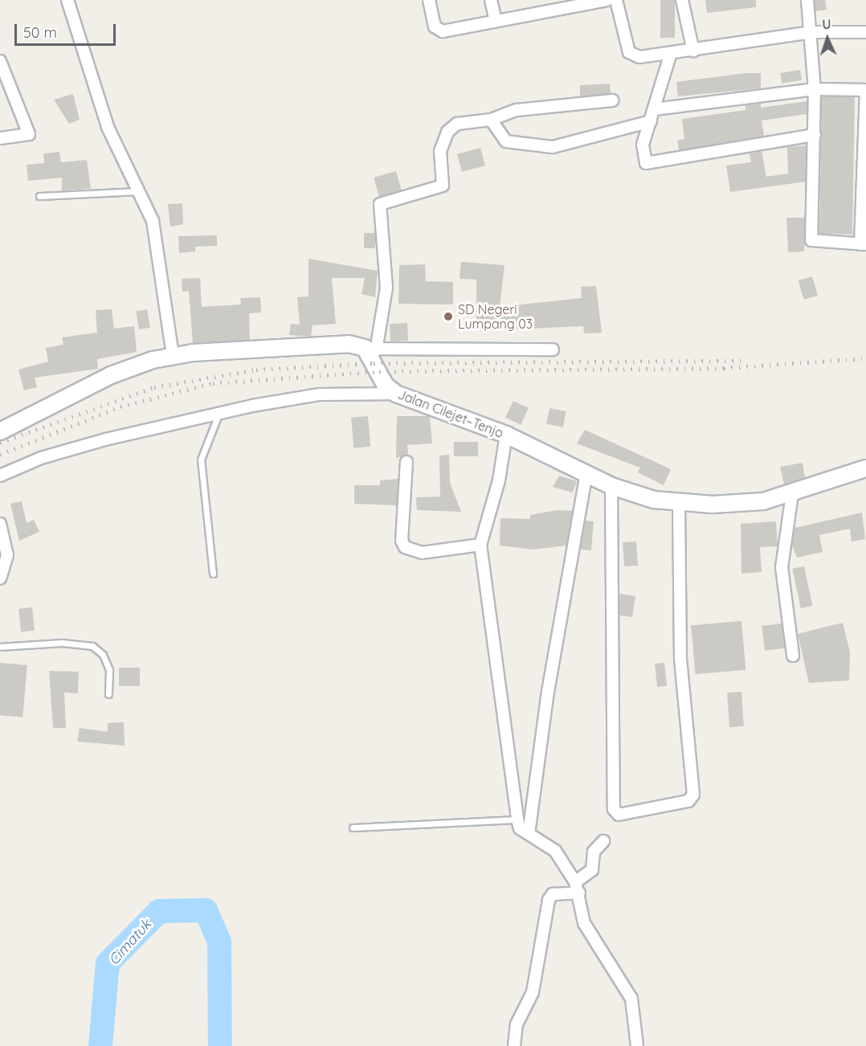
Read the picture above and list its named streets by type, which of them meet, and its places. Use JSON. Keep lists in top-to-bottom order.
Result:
{
  "streets": {
    "main road": ["Jalan Cilejet–Tenjo"]
  },
  "water": ["Cimatuk"],
  "places": ["SD Negeri Lumpang 03"],
  "scale_bar": "50 m",
  "north": "top"
}
